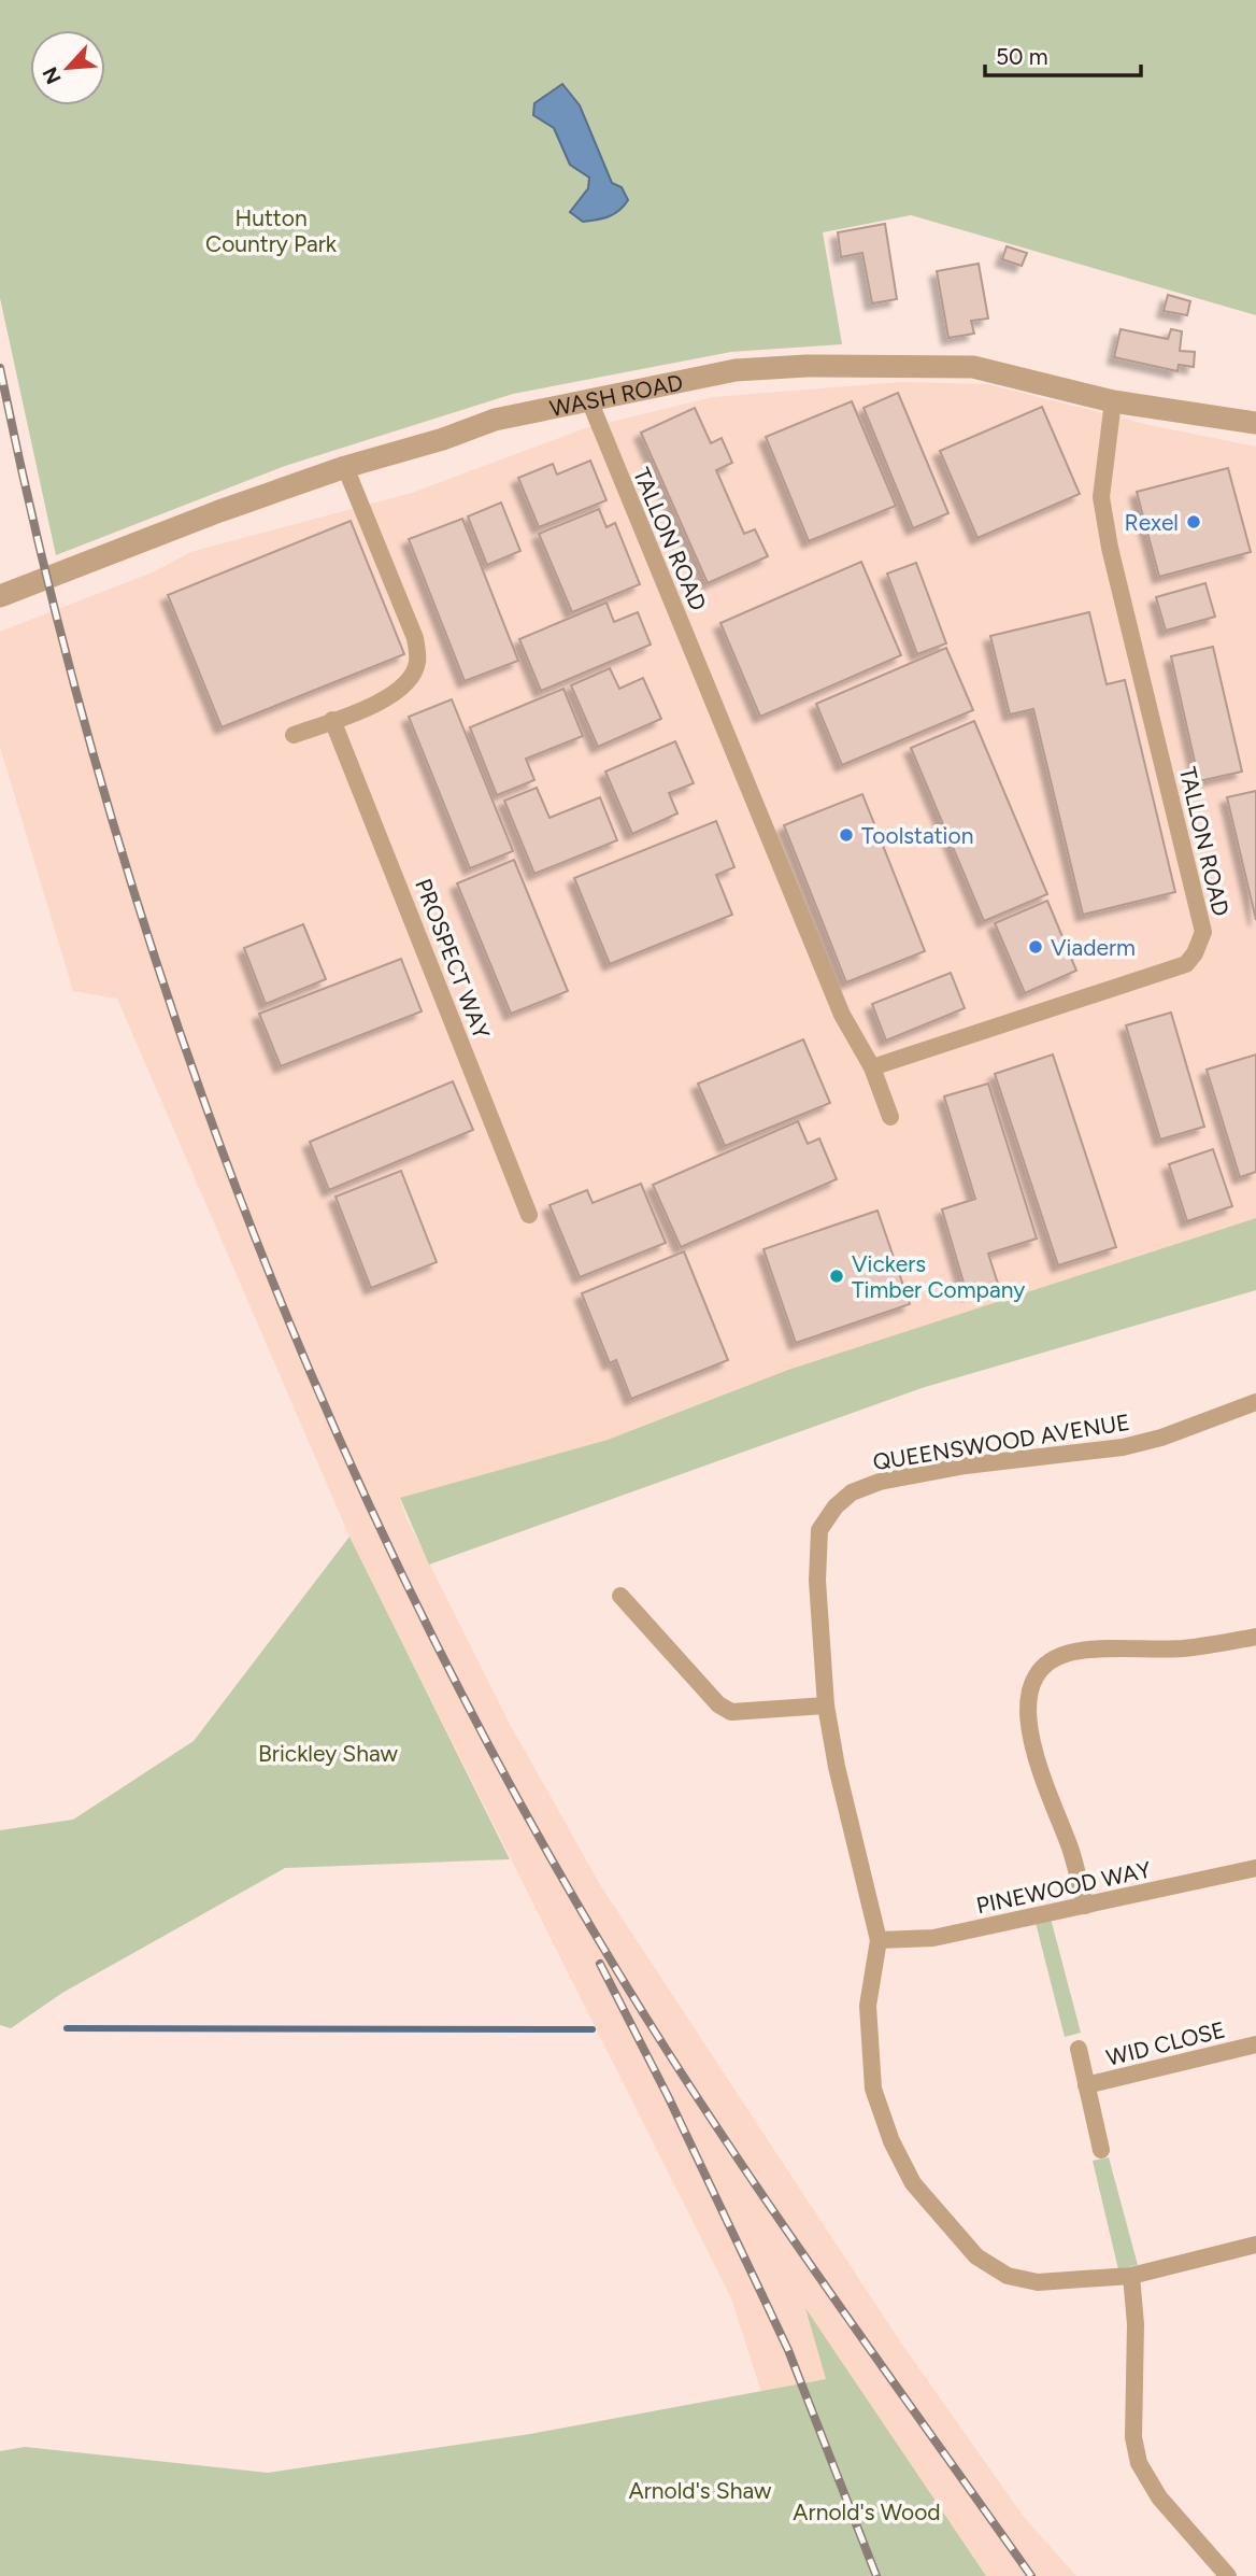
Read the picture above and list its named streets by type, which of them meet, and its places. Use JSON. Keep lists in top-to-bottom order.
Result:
{
  "streets": {
    "street": [
      "WASH ROAD",
      "TALLON ROAD",
      "PROSPECT WAY",
      "QUEENSWOOD AVENUE",
      "PINEWOOD WAY",
      "WID CLOSE"
    ]
  },
  "crossings": [
    ["WASH ROAD", "TALLON ROAD"],
    ["QUEENSWOOD AVENUE", "PINEWOOD WAY"]
  ],
  "parks": [
    "Hutton Country Park",
    "Brickley Shaw",
    "Arnold's Shaw",
    "Arnold's Wood"
  ],
  "places": [
    "Rexel",
    "Toolstation",
    "Viaderm",
    "Vickers Timber Company"
  ],
  "scale_bar": "50 m",
  "north": "bottom left"
}
